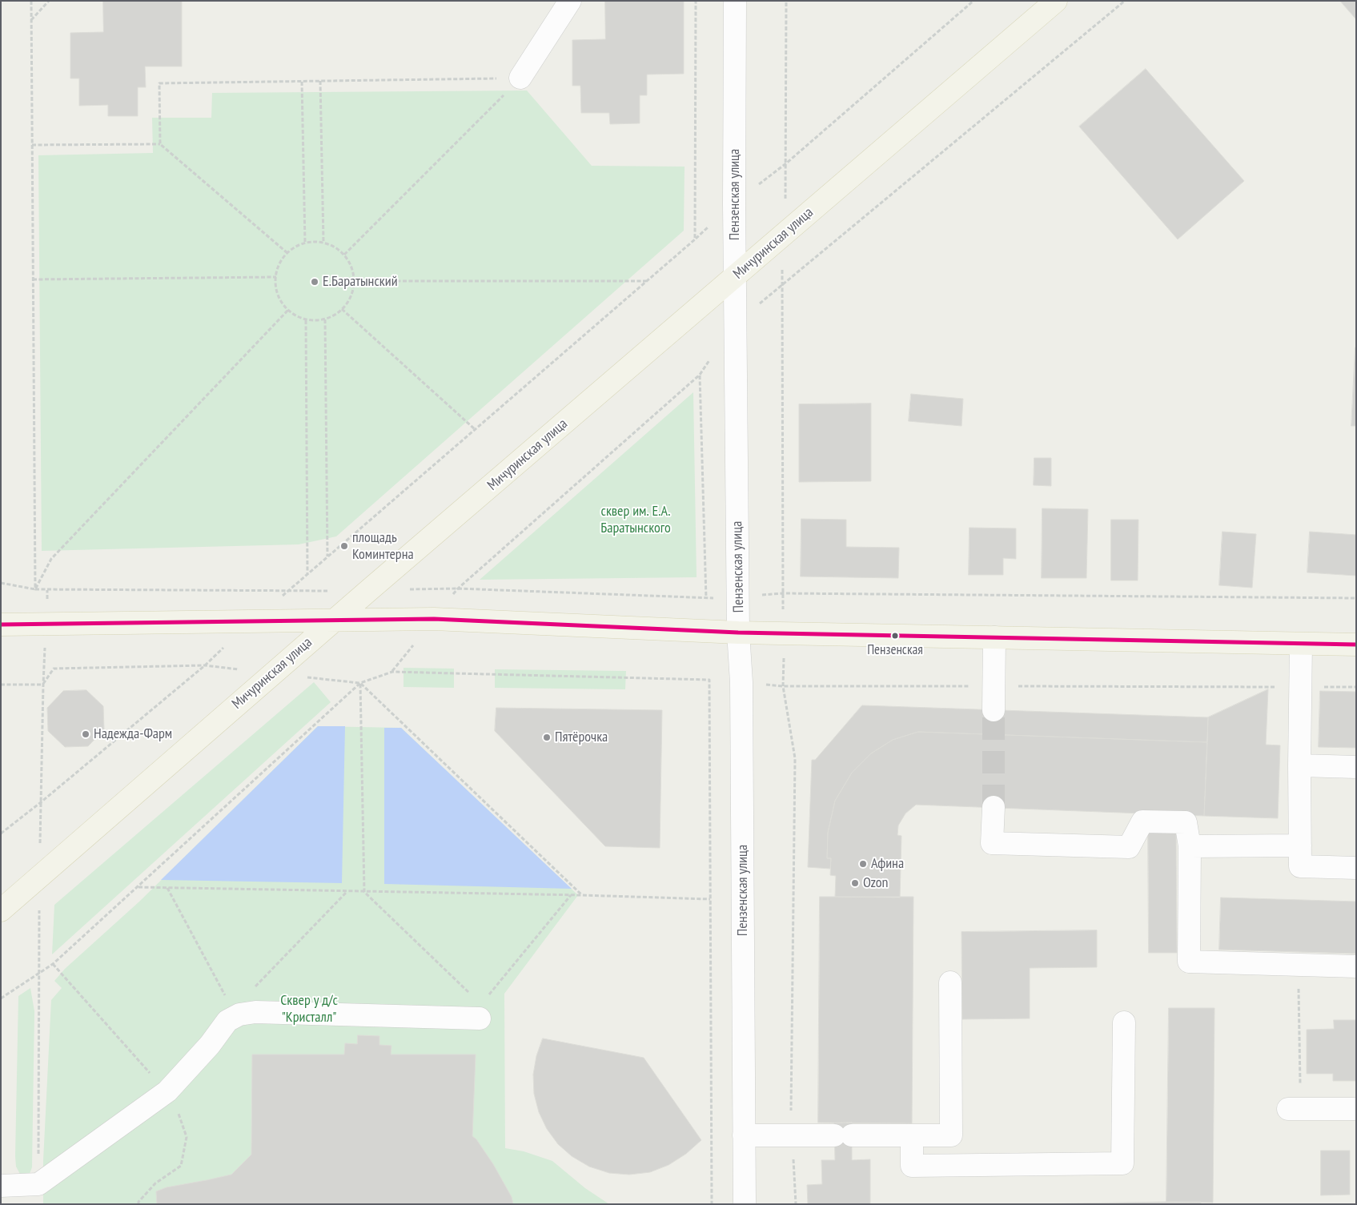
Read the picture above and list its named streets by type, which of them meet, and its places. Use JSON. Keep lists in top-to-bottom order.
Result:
{
  "streets": {
    "main road": ["Мичуринская улица"],
    "street": ["Пензенская улица"]
  },
  "crossings": [
    ["Пензенская улица", "Мичуринская улица"]
  ],
  "parks": ["сквер им. Е.А. Баратынского", "Сквер у д/с \"Кристалл\""],
  "places": [
    "Е.Баратынский",
    "площадь Коминтерна",
    "Пензенская",
    "Надежда-Фарм",
    "Пятёрочка",
    "Афина",
    "Ozon"
  ]
}
